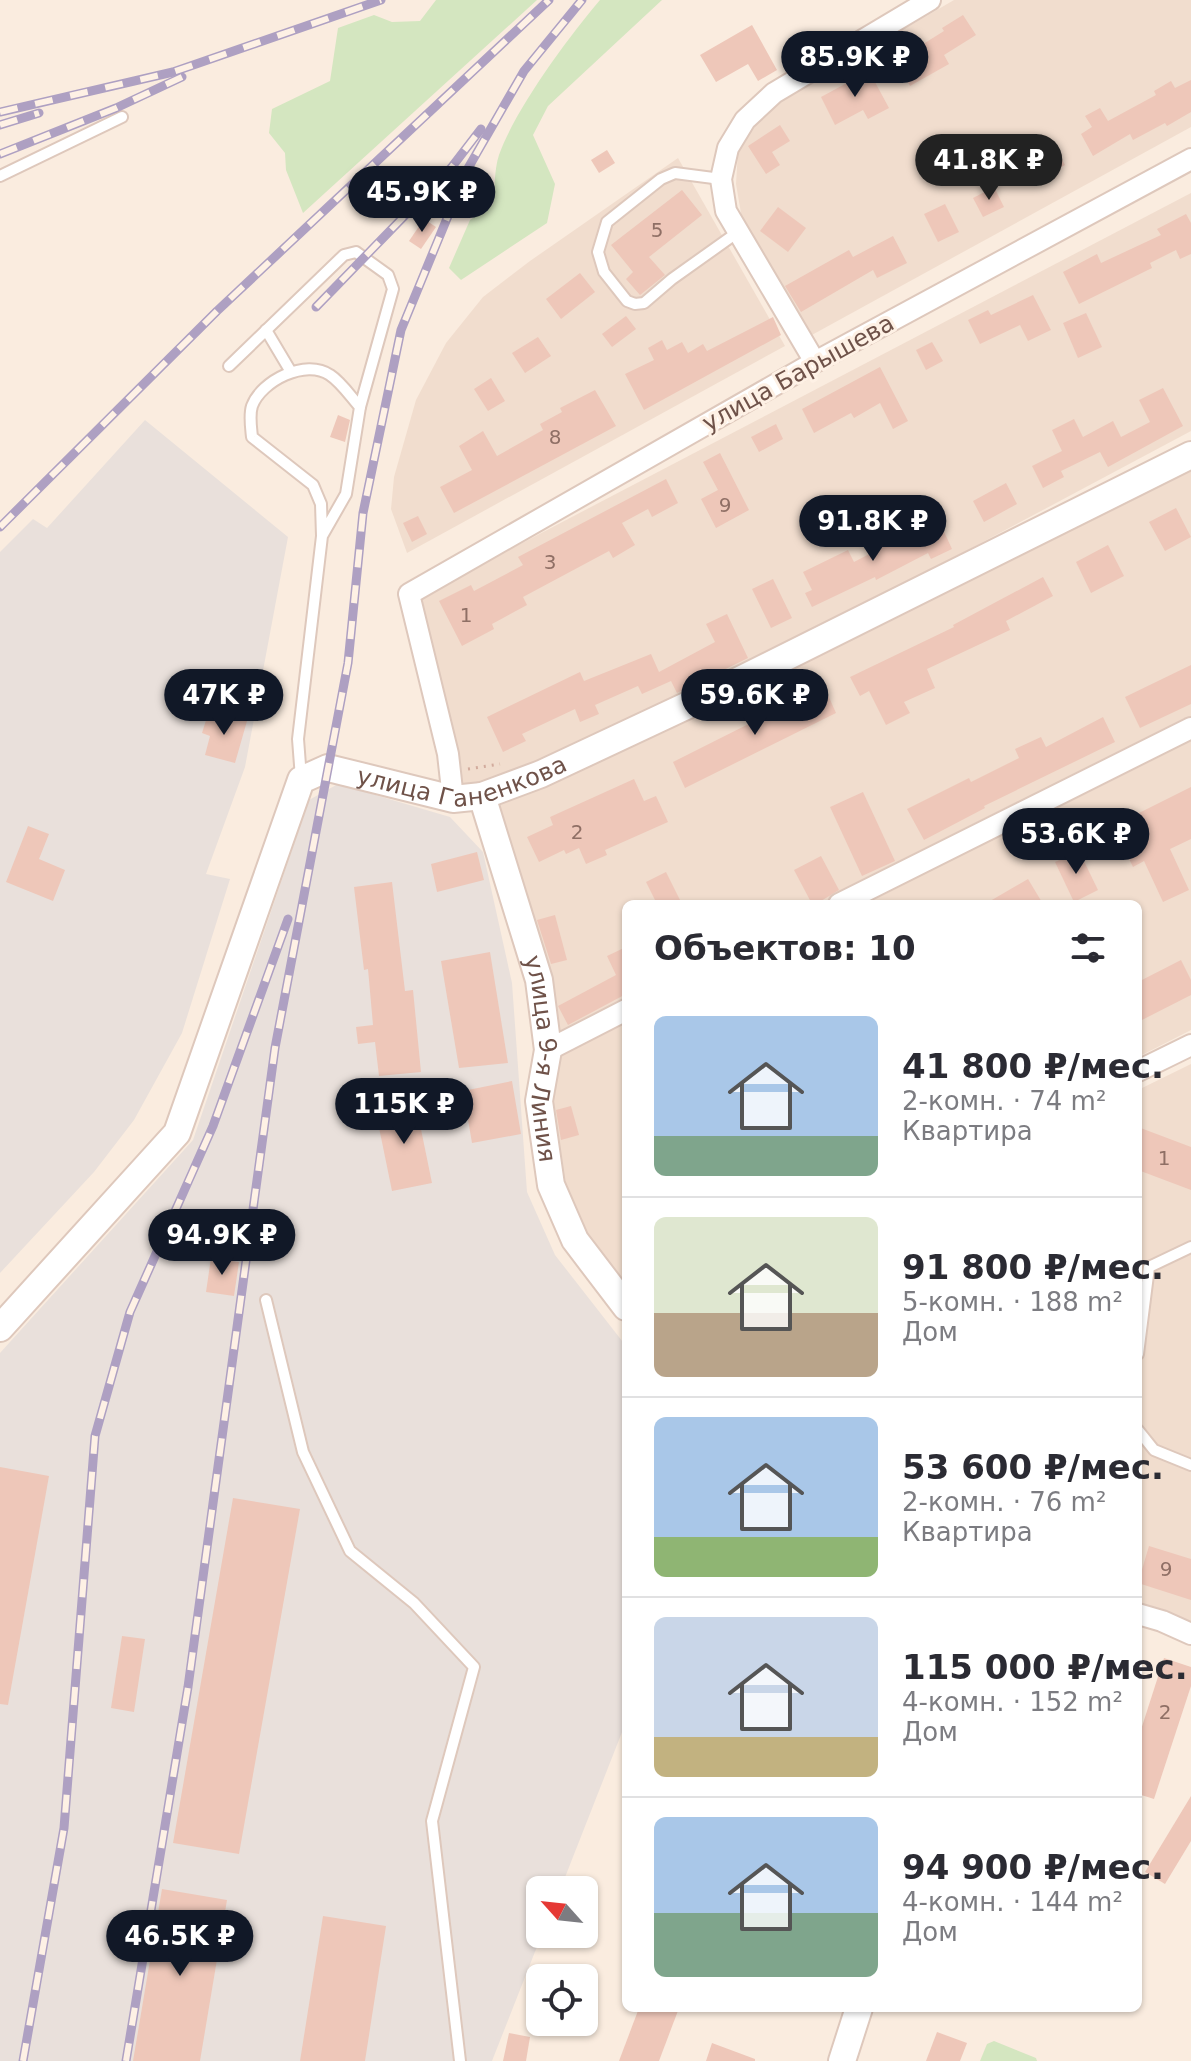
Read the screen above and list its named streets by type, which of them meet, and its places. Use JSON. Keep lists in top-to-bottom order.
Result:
{
  "streets": {
    "street": ["улица Барышева", "улица Ганенкова", "улица 9-я Линия"]
  },
  "crossings": [
    ["улица Барышева", "улица Ганенкова"],
    ["улица Ганенкова", "улица 9-я Линия"]
  ],
  "house_numbers": [
    "5",
    "8",
    "9",
    "3",
    "1",
    "2",
    "1",
    "9",
    "2"
  ],
  "north": "top left",
  "page": {
    "price": [
      "85.9K ₽",
      "41.8K ₽",
      "45.9K ₽",
      "91.8K ₽",
      "47K ₽",
      "59.6K ₽",
      "53.6K ₽",
      "115K ₽",
      "94.9K ₽",
      "46.5K ₽"
    ],
    "heading": "Объектов: 10",
    "list": [
      {
        "name": "41 800 ₽/мес.",
        "note": "2-комн. · 74 m² · Квартира"
      },
      {
        "name": "91 800 ₽/мес.",
        "note": "5-комн. · 188 m² · Дом"
      },
      {
        "name": "53 600 ₽/мес.",
        "note": "2-комн. · 76 m² · Квартира"
      },
      {
        "name": "115 000 ₽/мес.",
        "note": "4-комн. · 152 m² · Дом"
      },
      {
        "name": "94 900 ₽/мес.",
        "note": "4-комн. · 144 m² · Дом"
      }
    ]
  }
}
